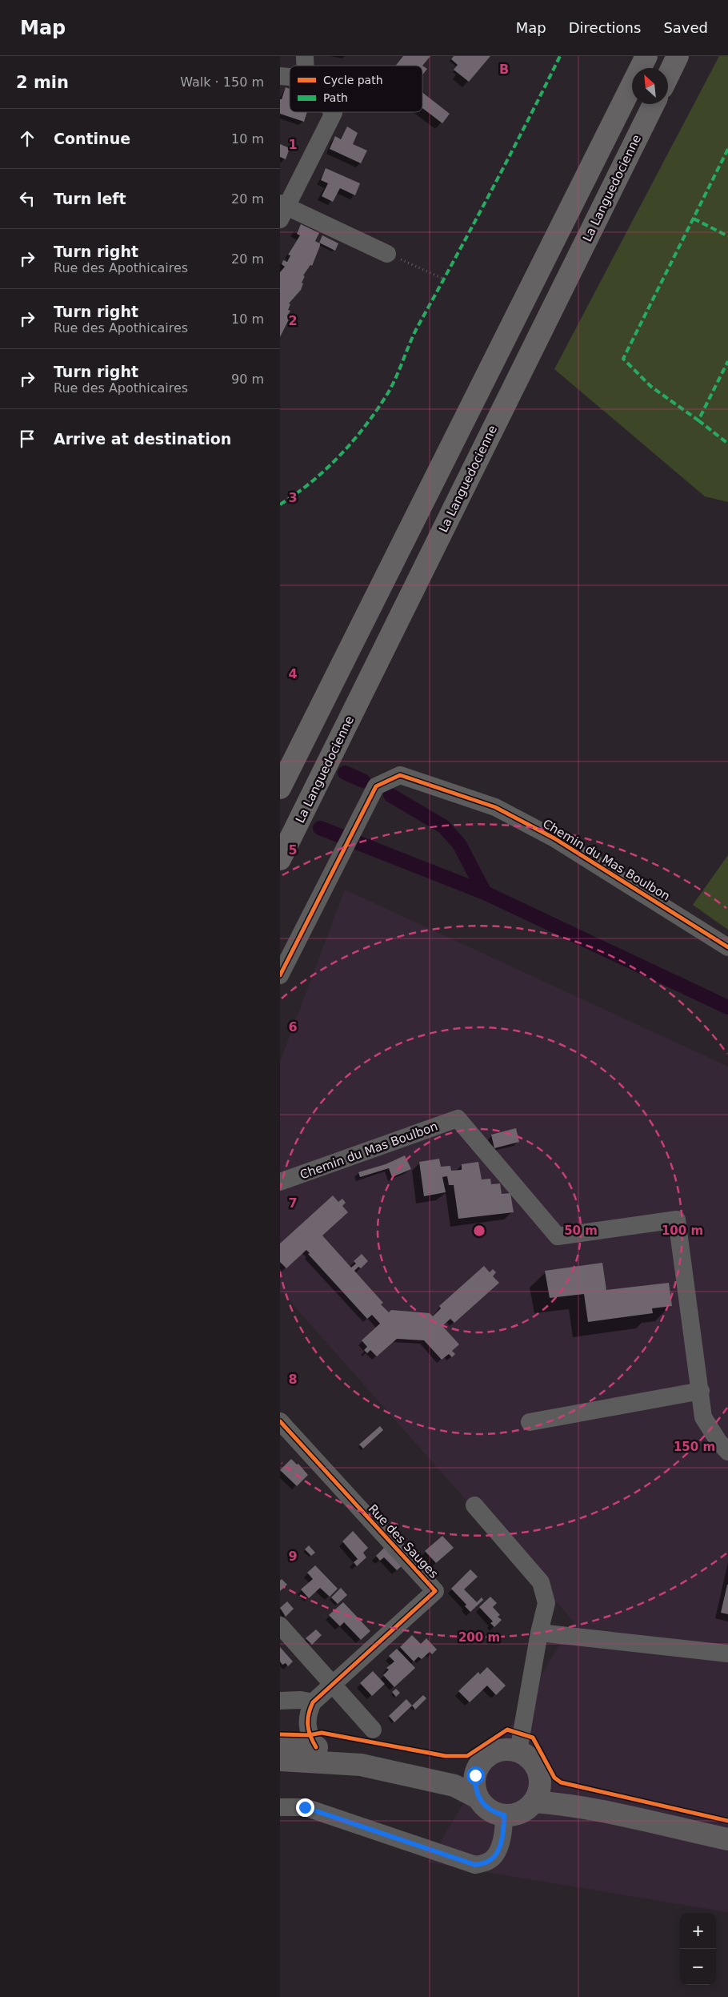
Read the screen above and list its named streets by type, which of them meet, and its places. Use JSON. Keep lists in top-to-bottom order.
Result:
{
  "streets": {
    "highway": ["La Languedocienne"],
    "street": ["Chemin du Mas Boulbon", "Rue des Sauges"]
  },
  "legend": ["Cycle path", "Path"],
  "north": "top left",
  "page": {
    "header": "Map",
    "nav": ["Map", "Directions", "Saved"],
    "heading": ["2 min", "Walk · 150 m"],
    "list": [
      ["Continue", "10 m"],
      ["Turn left", "20 m"],
      ["Turn right", "Rue des Apothicaires", "20 m"],
      ["Turn right", "Rue des Apothicaires", "10 m"],
      ["Turn right", "Rue des Apothicaires", "90 m"],
      "Arrive at destination"
    ],
    "map_buttons": ["+", "−"]
  },
  "grid": {
    "columns": ["B"],
    "rows": [
      "1",
      "2",
      "3",
      "4",
      "5",
      "6",
      "7",
      "8",
      "9"
    ]
  },
  "rings": [
    "50 m",
    "100 m",
    "150 m",
    "200 m"
  ]
}
